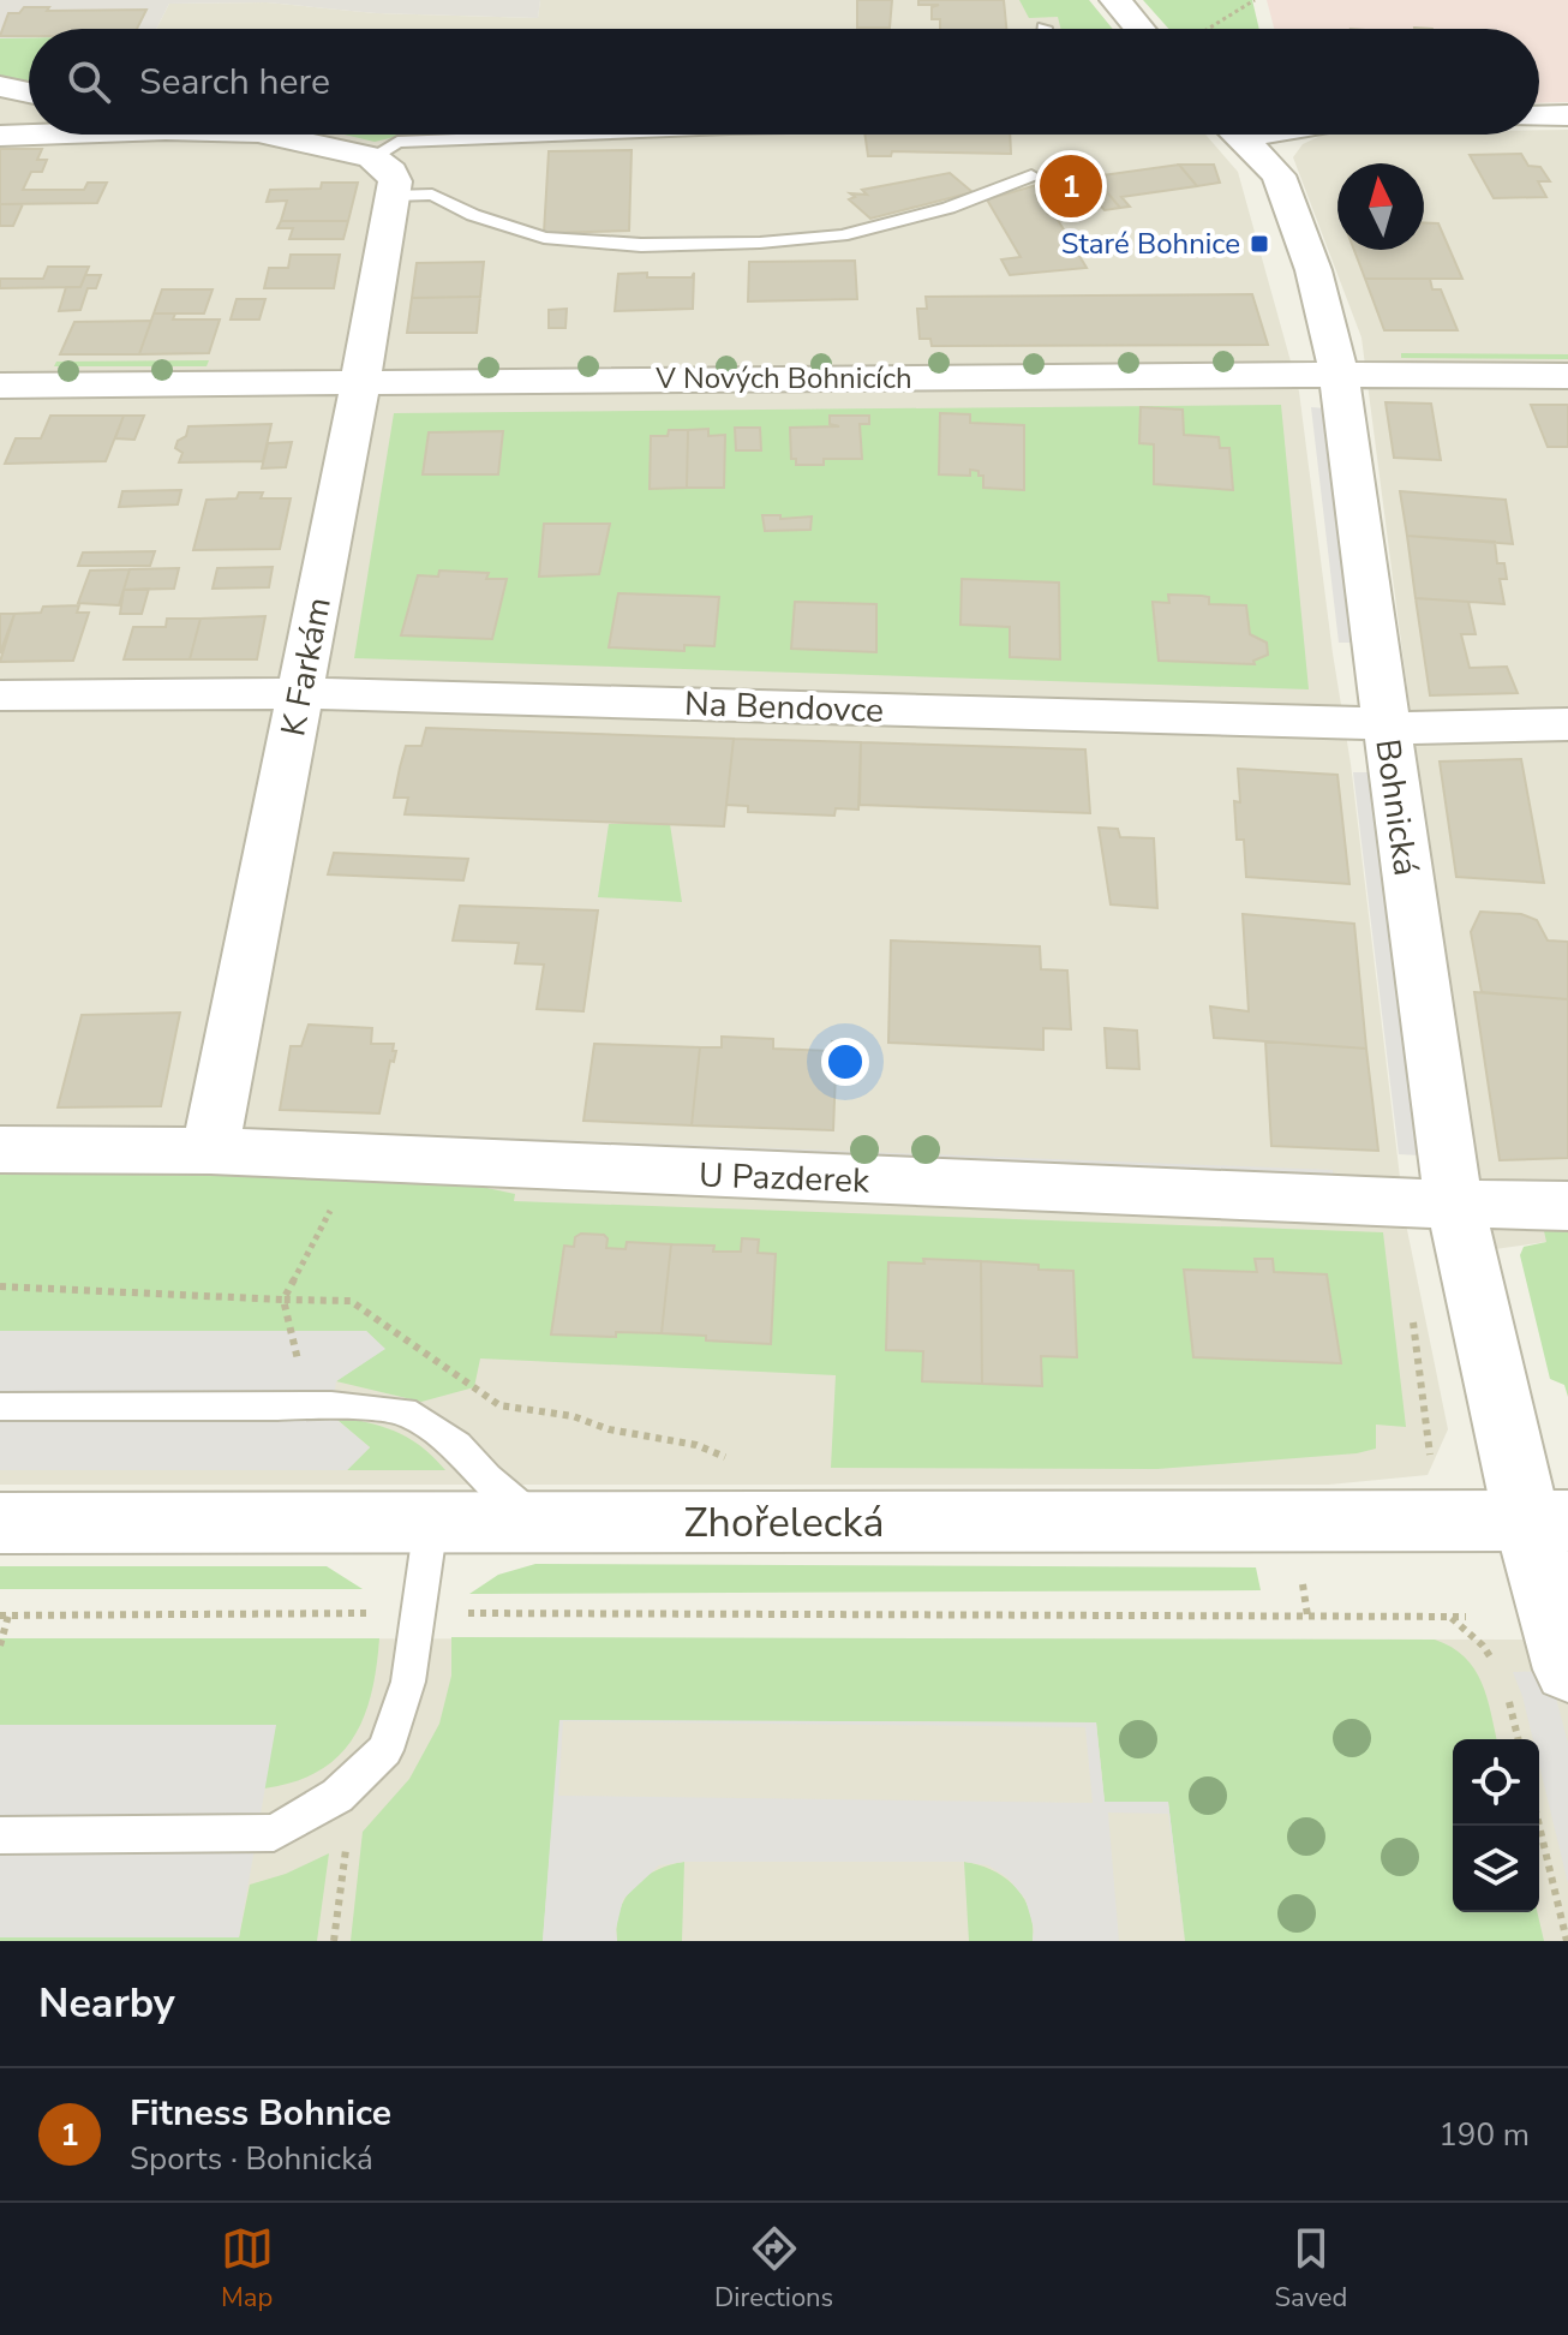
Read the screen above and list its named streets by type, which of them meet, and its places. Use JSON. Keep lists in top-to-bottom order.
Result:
{
  "streets": {
    "street": [
      "V Nových Bohnicích",
      "K Farkám",
      "Na Bendovce",
      "Bohnická",
      "U Pazderek",
      "Zhořelecká"
    ]
  },
  "crossings": [
    ["V Nových Bohnicích", "K Farkám"],
    ["V Nových Bohnicích", "Bohnická"],
    ["K Farkám", "Na Bendovce"],
    ["K Farkám", "U Pazderek"],
    ["Na Bendovce", "Bohnická"],
    ["Bohnická", "U Pazderek"],
    ["Bohnická", "Zhořelecká"]
  ],
  "places": {
    "transit": ["Staré Bohnice"]
  },
  "north": "top",
  "page": {
    "search": "Search here",
    "pins": "1",
    "heading": "Nearby",
    "list": [
      {
        "mark": "1",
        "name": "Fitness Bohnice",
        "note": "Sports · Bohnická",
        "value": "190 m"
      }
    ],
    "nav": ["Map", "Directions", "Saved"]
  }
}
